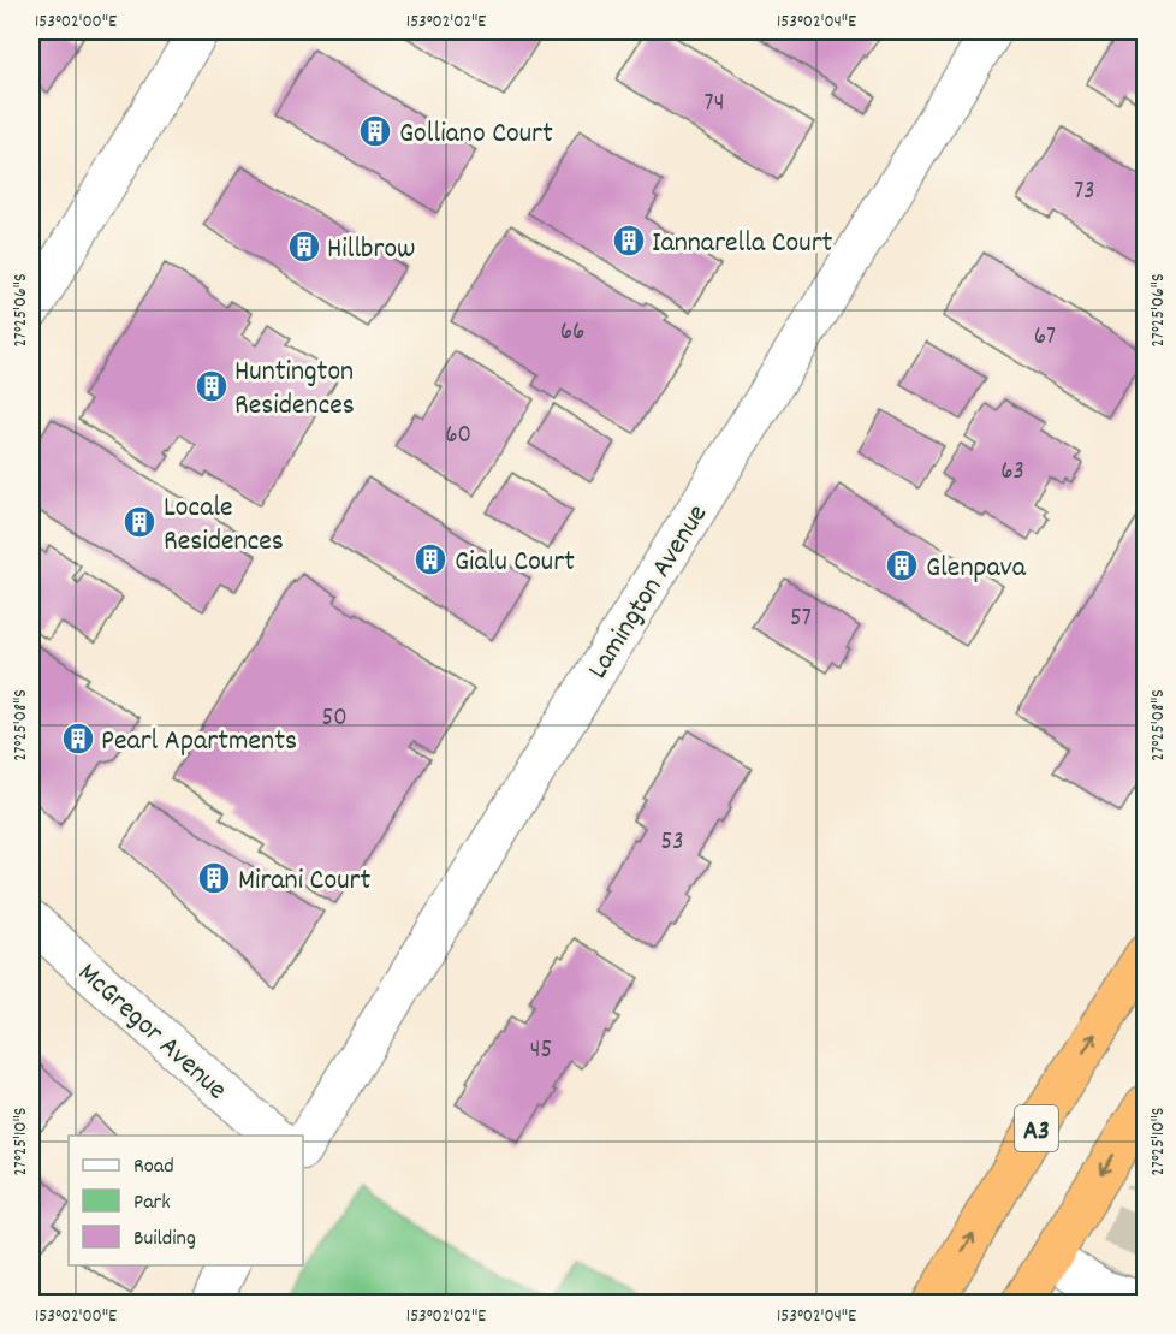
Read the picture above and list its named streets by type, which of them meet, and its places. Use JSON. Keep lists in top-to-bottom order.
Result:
{
  "streets": {
    "highway": ["A3"],
    "street": ["Lamington Avenue", "McGregor Avenue"]
  },
  "places": {
    "building": [
      "Golliano Court",
      "Iannarella Court",
      "Hillbrow",
      "Huntington Residences",
      "Locale Residences",
      "Gialu Court",
      "Glenpava",
      "Pearl Apartments",
      "Mirani Court"
    ]
  },
  "house_numbers": [
    "74",
    "73",
    "66",
    "67",
    "60",
    "63",
    "57",
    "50",
    "53",
    "45"
  ],
  "legend": ["Road", "Park", "Building"],
  "coordinates": [
    "153°02'00\"E",
    "153°02'02\"E",
    "153°02'04\"E",
    "27°25'06\"S",
    "27°25'08\"S",
    "27°25'10\"S"
  ]
}
